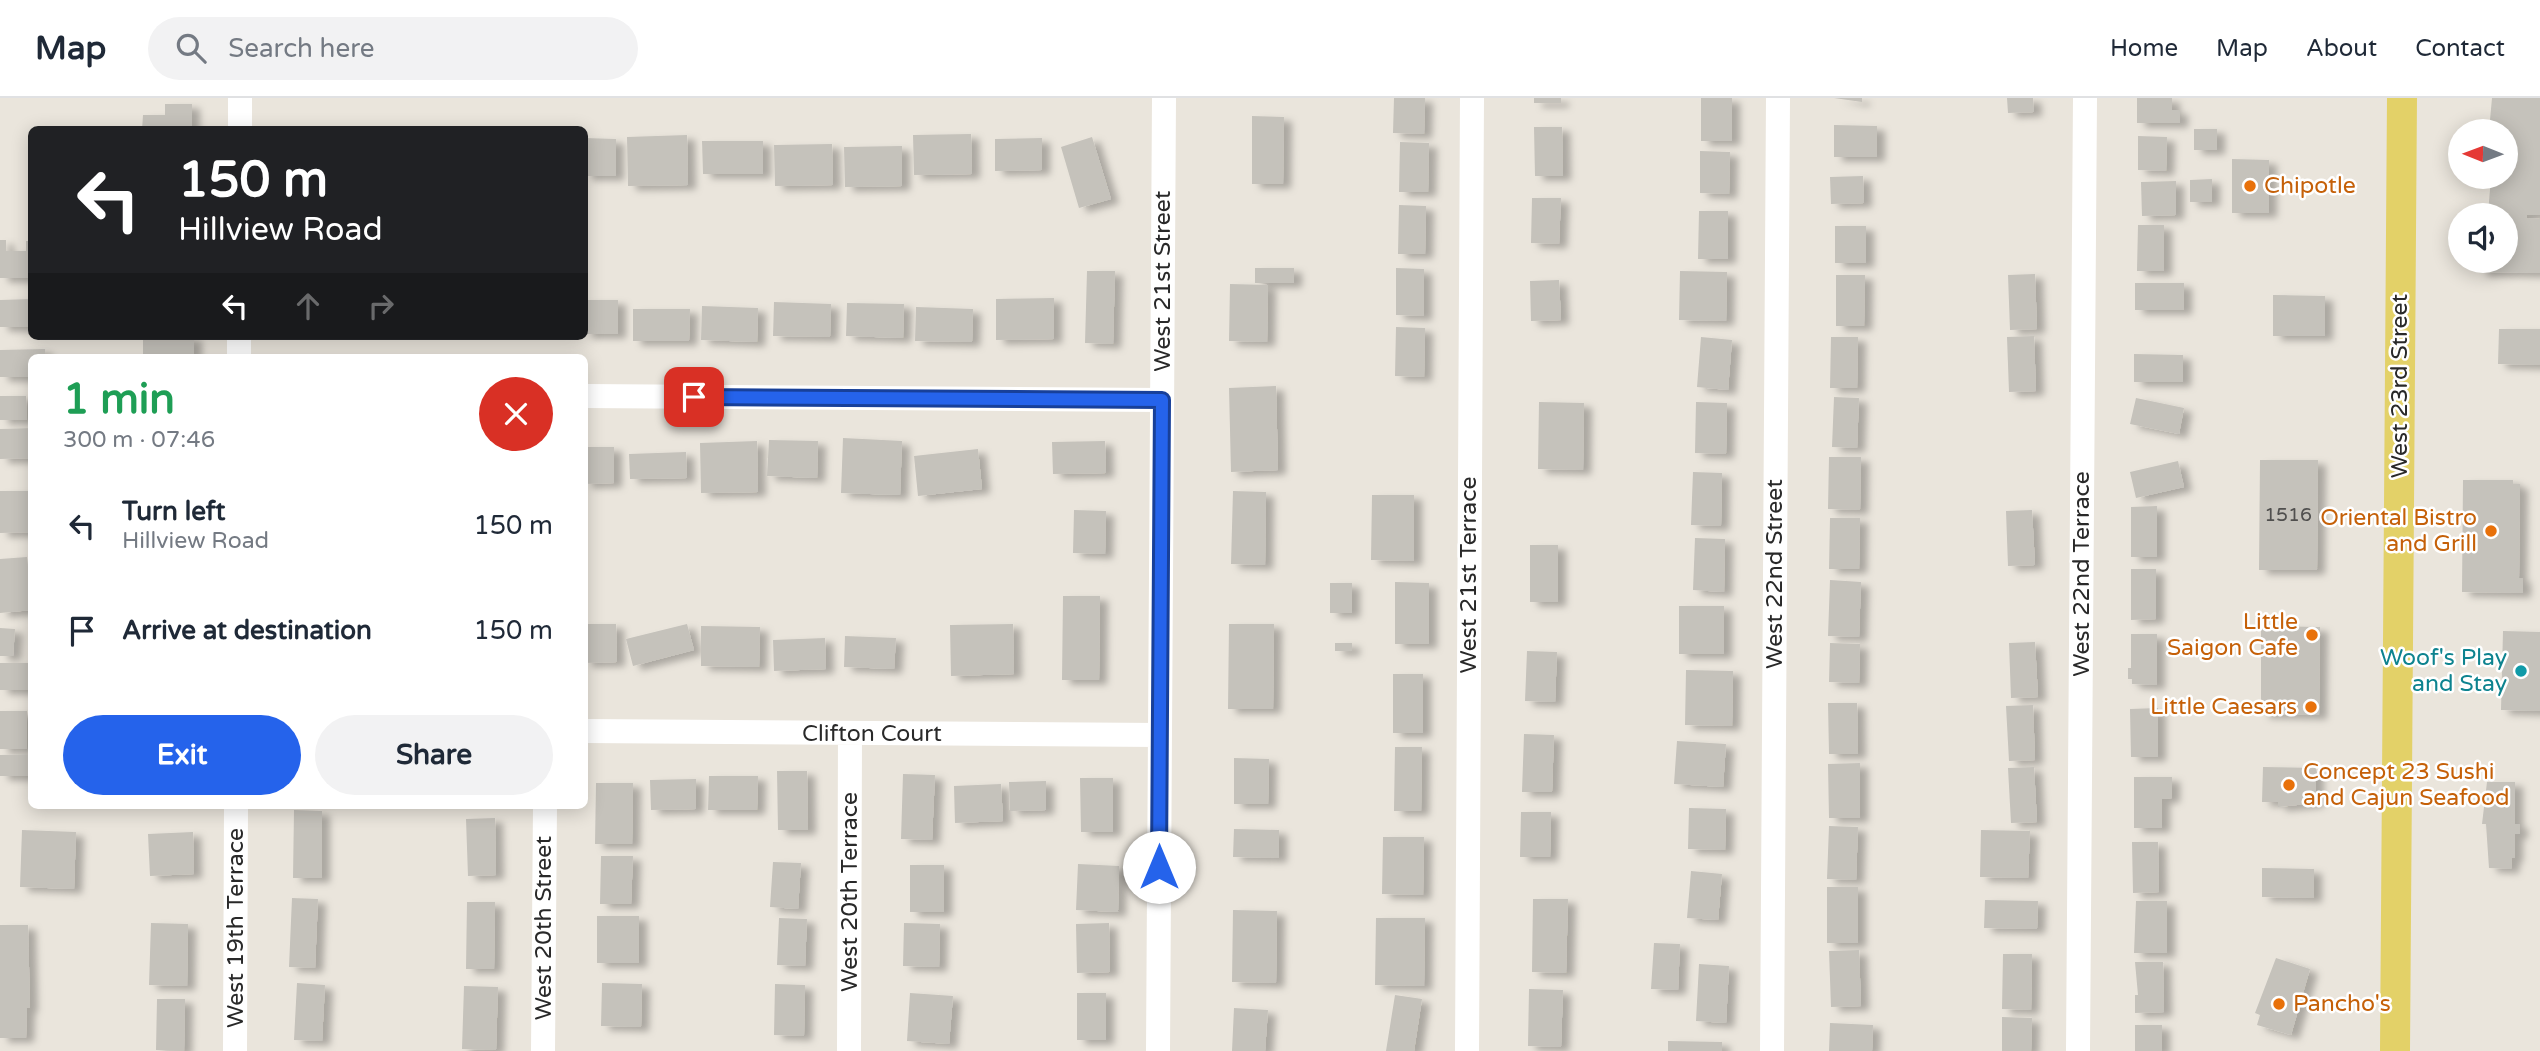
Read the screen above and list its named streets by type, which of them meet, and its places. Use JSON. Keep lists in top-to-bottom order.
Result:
{
  "streets": {
    "main road": ["West 23rd Street"],
    "street": [
      "West 21st Street",
      "West 22nd Street",
      "West 22nd Terrace",
      "West 21st Terrace",
      "Clifton Court",
      "West 20th Terrace",
      "West 19th Terrace",
      "West 20th Street"
    ]
  },
  "crossings": [
    ["West 21st Street", "Clifton Court"],
    ["Clifton Court", "West 20th Terrace"]
  ],
  "places": [
    "Chipotle",
    "Oriental Bistro and Grill",
    "Little Saigon Cafe",
    "Woof's Play and Stay",
    "Little Caesars",
    "Concept 23 Sushi and Cajun Seafood",
    "Pancho's"
  ],
  "house_numbers": ["1516"],
  "north": "left",
  "page": {
    "header": "Map",
    "search": "Search here",
    "nav": [
      "Home",
      "Map",
      "About",
      "Contact"
    ],
    "turn": ["150 m", "Hillview Road"],
    "heading": ["1 min", "300 m · 07:46"],
    "list": [
      {
        "name": "Turn left",
        "note": "Hillview Road",
        "value": "150 m"
      },
      {
        "name": "Arrive at destination",
        "value": "150 m"
      }
    ],
    "buttons": ["Exit", "Share"]
  }
}
